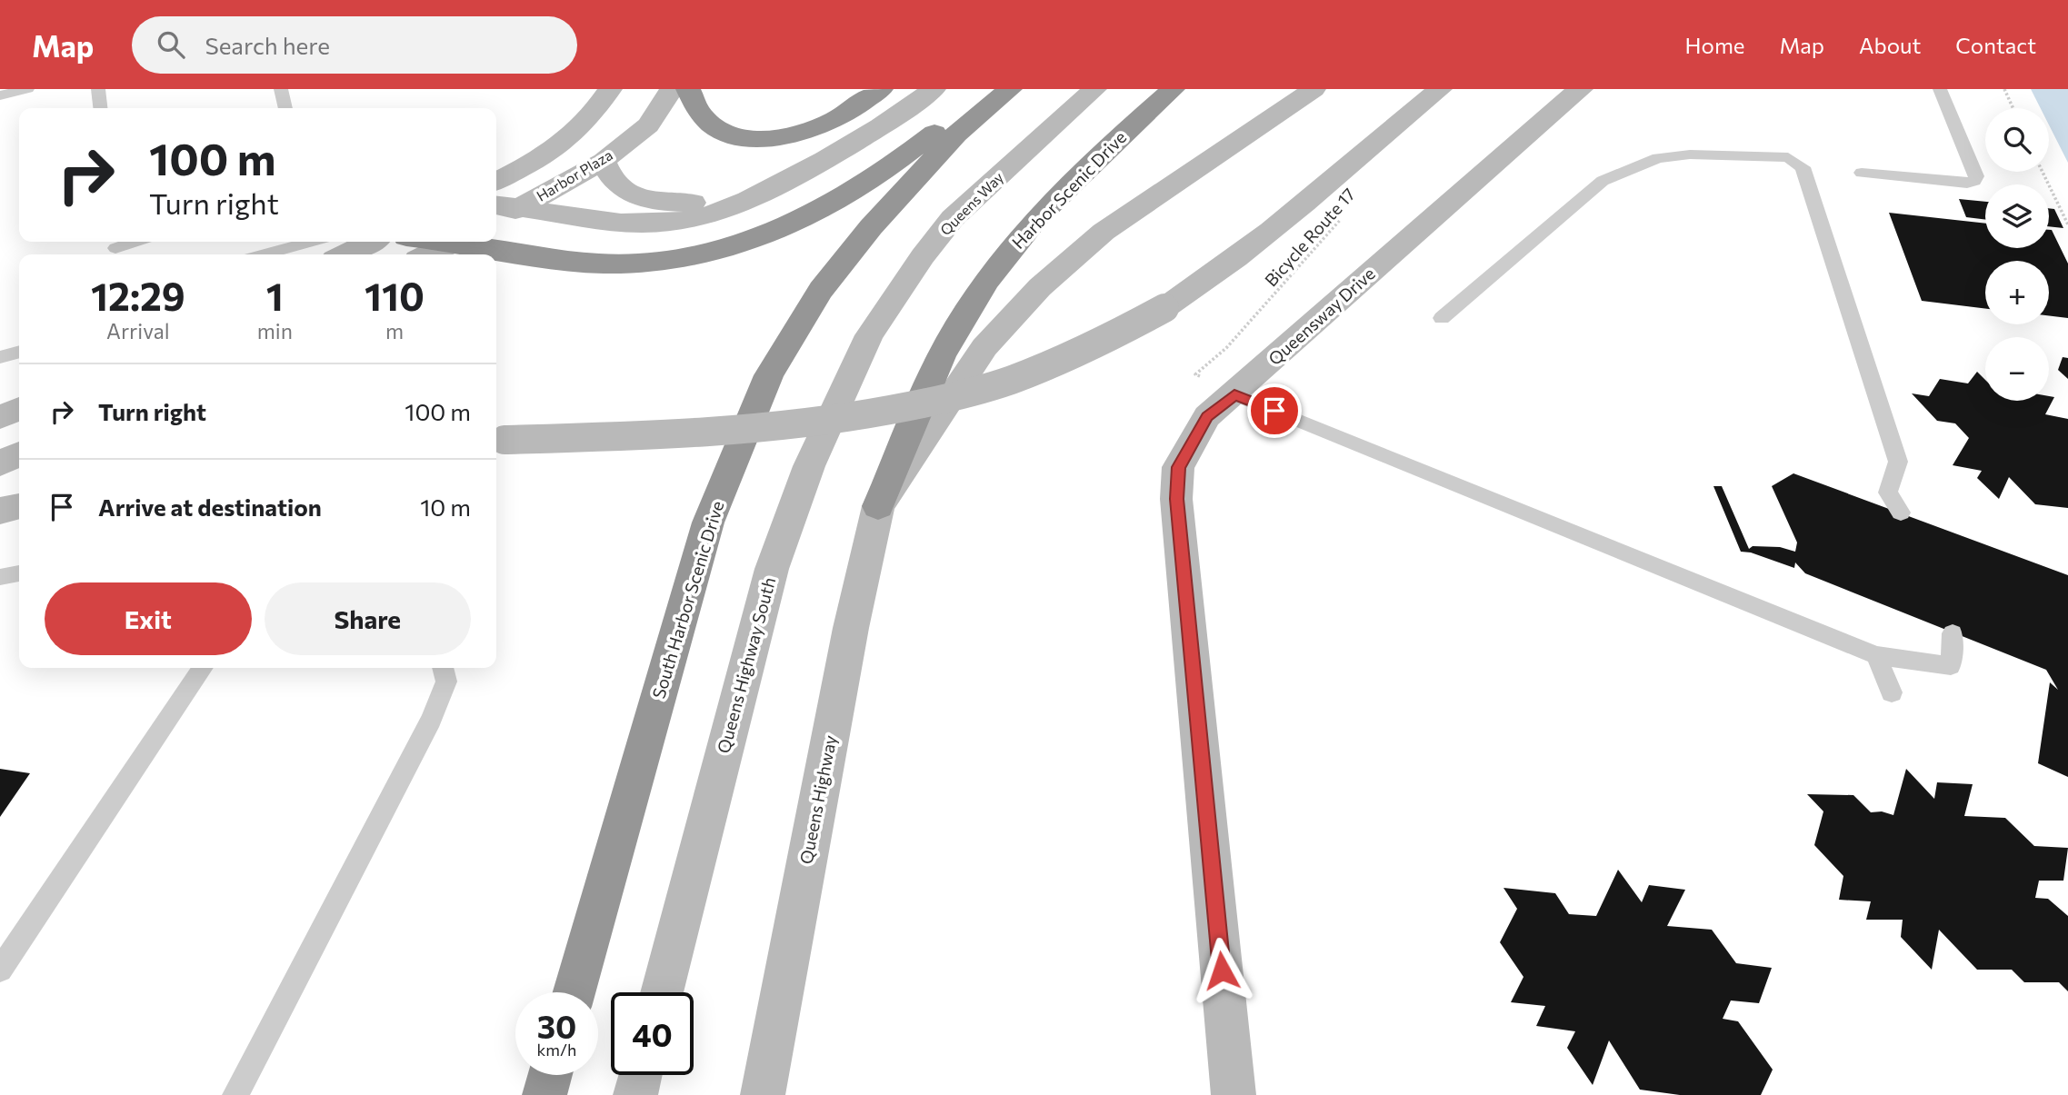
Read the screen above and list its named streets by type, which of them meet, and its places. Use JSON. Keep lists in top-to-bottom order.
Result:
{
  "streets": {
    "highway": ["Harbor Scenic Drive", "South Harbor Scenic Drive"],
    "main road": [
      "Harbor Plaza",
      "Queens Way",
      "Queensway Drive",
      "Queens Highway South",
      "Queens Highway"
    ],
    "path": ["Bicycle Route 17"]
  },
  "crossings": [
    ["Harbor Scenic Drive", "Queens Highway"],
    ["Queens Way", "Queens Highway South"],
    ["Bicycle Route 17", "Queensway Drive"]
  ],
  "page": {
    "header": "Map",
    "search": "Search here",
    "nav": [
      "Home",
      "Map",
      "About",
      "Contact"
    ],
    "map_buttons": ["+", "−"],
    "turn": ["100 m", "Turn right"],
    "eta": [
      "12:29",
      "Arrival",
      "1",
      "min",
      "110",
      "m"
    ],
    "list": [
      {
        "name": "Turn right",
        "value": "100 m"
      },
      {
        "name": "Arrive at destination",
        "value": "10 m"
      }
    ],
    "buttons": ["Exit", "Share"],
    "speed": "30 km/h",
    "limit": "40"
  }
}
